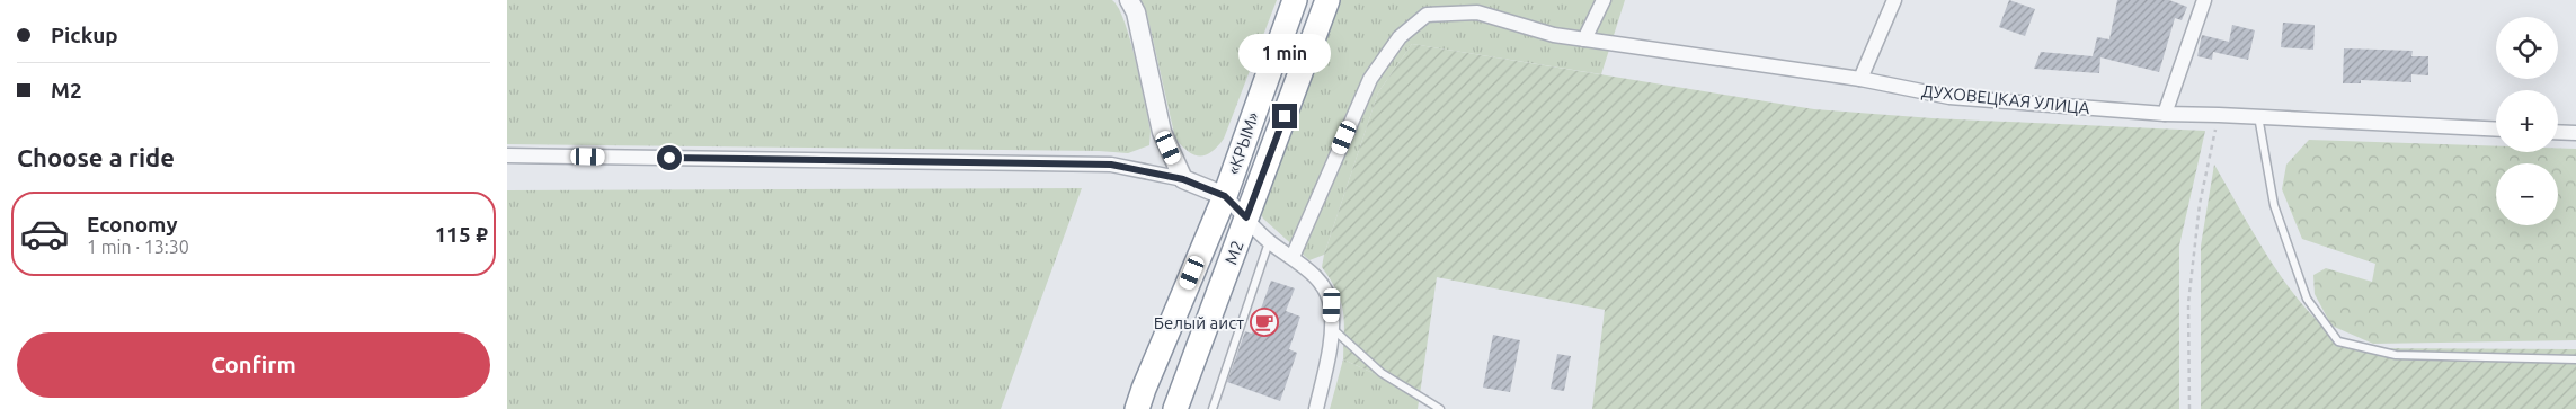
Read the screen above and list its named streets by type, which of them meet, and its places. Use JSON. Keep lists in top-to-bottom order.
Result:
{
  "streets": {
    "highway": ["«КРЫМ»", "М2"],
    "street": ["ДУХОВЕЦКАЯ УЛИЦА"]
  },
  "places": {
    "cafe": ["Белый аист"]
  },
  "page": {
    "banner": ["Pickup", "М2"],
    "map_buttons": ["+", "−"],
    "bubble": "1 min",
    "heading": "Choose a ride",
    "list": [
      {
        "name": "Economy",
        "note": "1 min · 13:30",
        "value": "115 ₽"
      }
    ],
    "buttons": "Confirm"
  }
}
